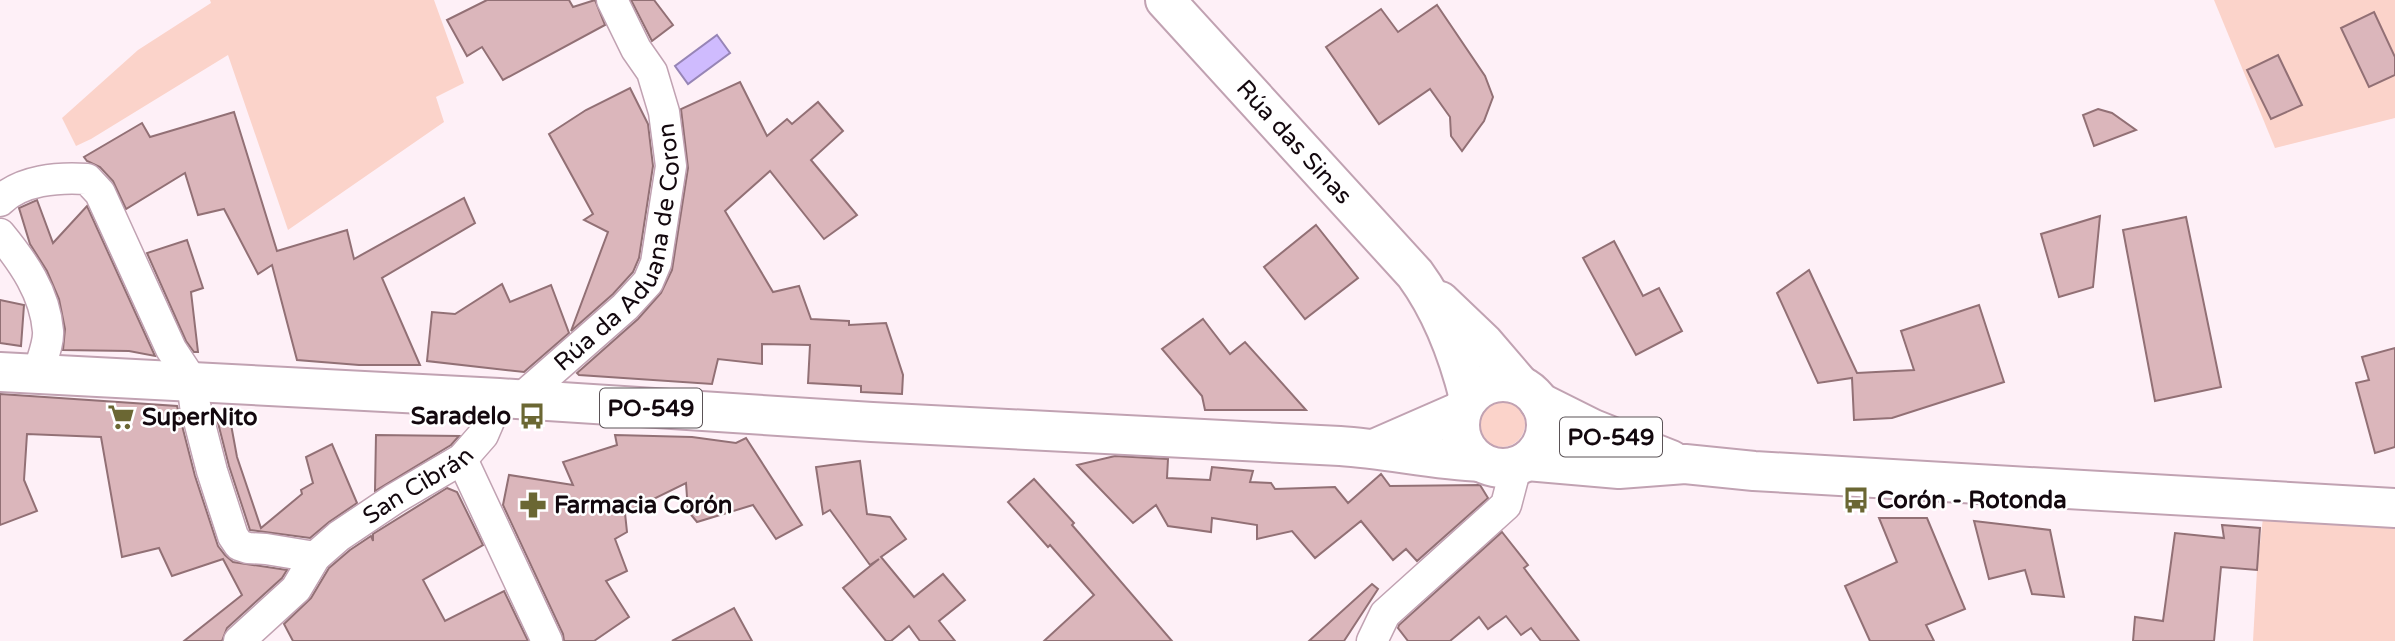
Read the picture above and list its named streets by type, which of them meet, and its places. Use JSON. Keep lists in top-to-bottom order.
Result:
{
  "streets": {
    "main road": ["Rúa das Sinas", "PO-549"],
    "street": ["Rúa da Aduana de Coron", "San Cibrán"]
  },
  "crossings": [
    ["Rúa das Sinas", "PO-549"],
    ["Rúa da Aduana de Coron", "PO-549"],
    ["Rúa da Aduana de Coron", "San Cibrán"],
    ["PO-549", "San Cibrán"]
  ],
  "places": {
    "bus stop": ["Saradelo", "Corón - Rotonda"],
    "supermarket": ["SuperNito"],
    "pharmacy": ["Farmacia Corón"]
  }
}
